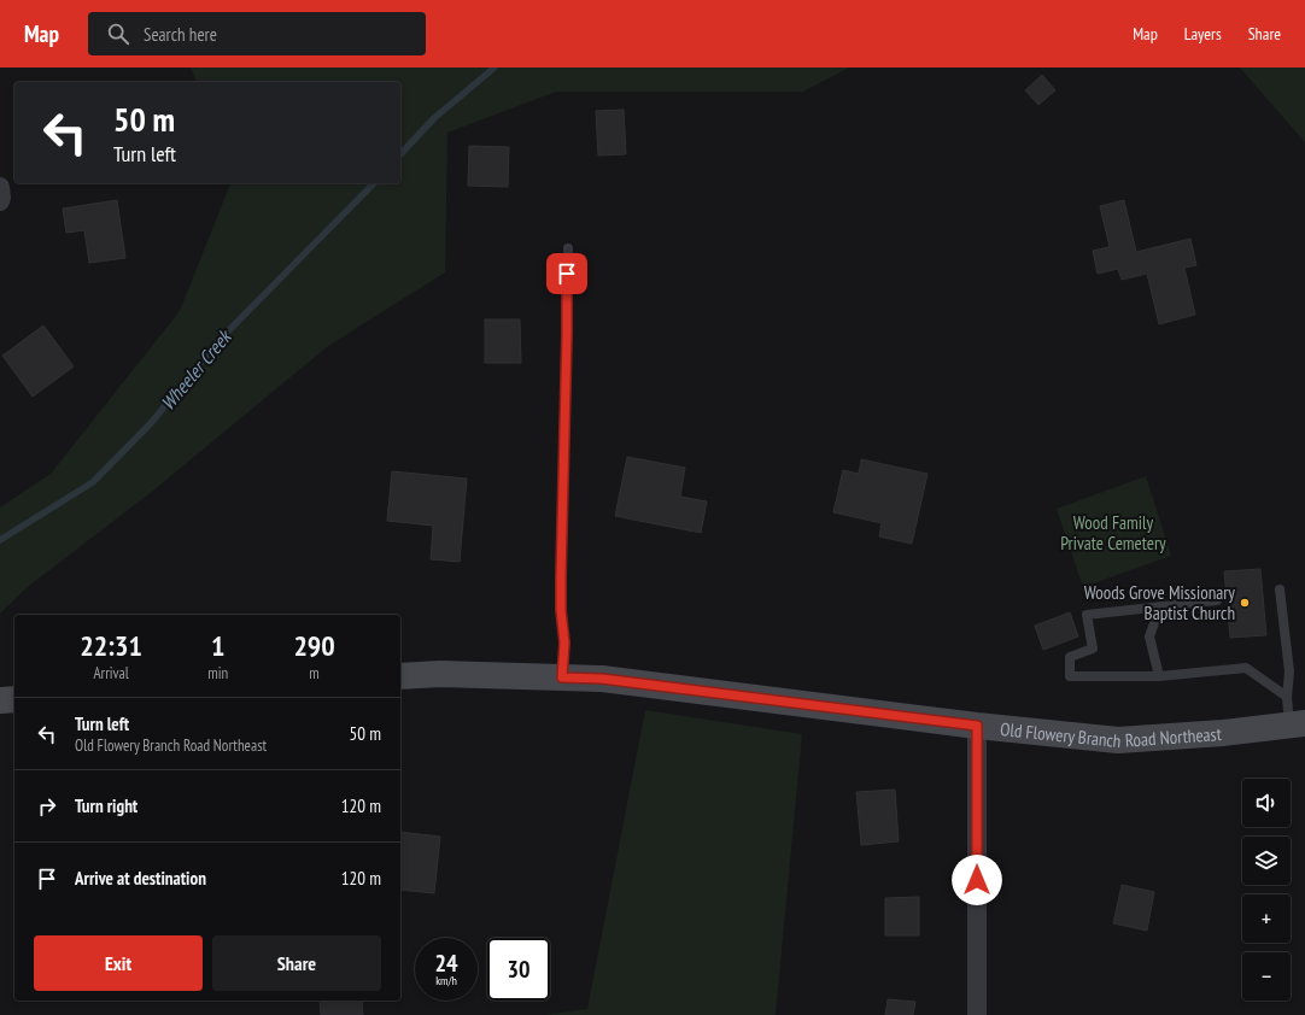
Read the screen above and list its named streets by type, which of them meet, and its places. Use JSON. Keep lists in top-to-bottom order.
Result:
{
  "streets": {
    "street": ["Old Flowery Branch Road Northeast"]
  },
  "water": ["Wheeler Creek"],
  "parks": ["Wood Family Private Cemetery"],
  "places": ["Woods Grove Missionary Baptist Church"],
  "page": {
    "header": "Map",
    "search": "Search here",
    "nav": ["Map", "Layers", "Share"],
    "turn": ["50 m", "Turn left"],
    "eta": [
      "22:31",
      "Arrival",
      "1",
      "min",
      "290",
      "m"
    ],
    "list": [
      {
        "name": "Turn left",
        "note": "Old Flowery Branch Road Northeast",
        "value": "50 m"
      },
      {
        "name": "Turn right",
        "value": "120 m"
      },
      {
        "name": "Arrive at destination",
        "value": "120 m"
      }
    ],
    "map_buttons": ["+", "−"],
    "buttons": ["Exit", "Share"],
    "speed": "24 km/h",
    "limit": "30"
  }
}
